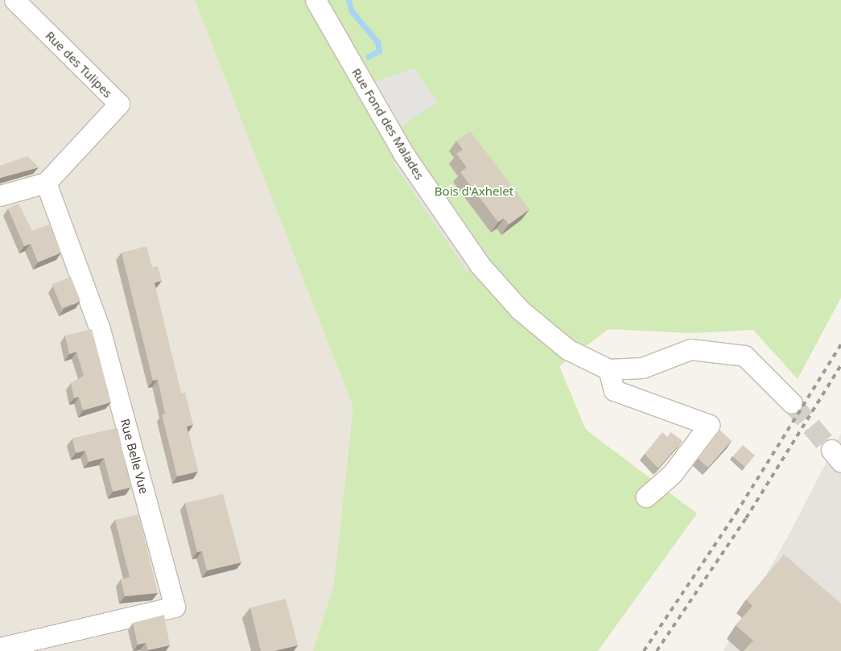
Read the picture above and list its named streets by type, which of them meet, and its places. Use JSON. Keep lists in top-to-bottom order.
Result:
{
  "streets": {
    "street": ["Rue des Tulipes", "Rue Fond des Malades", "Rue Belle Vue"]
  },
  "crossings": [
    ["Rue des Tulipes", "Rue Belle Vue"]
  ],
  "parks": ["Bois d'Axhelet"]
}
